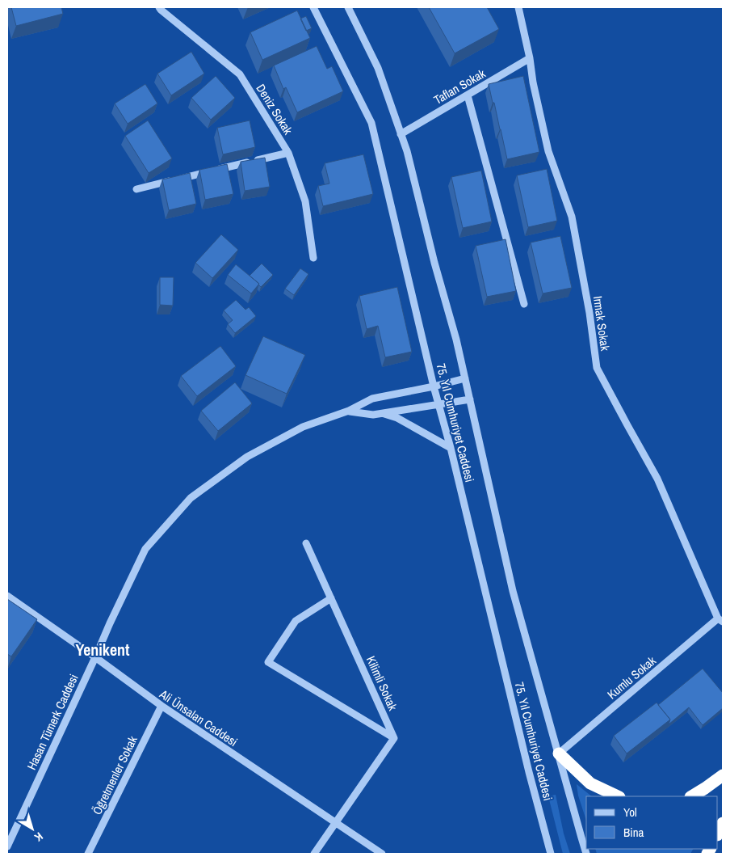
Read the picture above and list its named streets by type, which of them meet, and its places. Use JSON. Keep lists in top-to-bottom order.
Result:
{
  "streets": {
    "street": [
      "Taflan Sokak",
      "Deniz Sokak",
      "Irmak Sokak",
      "75. Yıl Cumhuriyet Caddesi",
      "Kumlu Sokak",
      "Kilimli Sokak",
      "Ali Ünsalan Caddesi",
      "Hasan Tümerk Caddesi",
      "Öğretmenler Sokak"
    ]
  },
  "crossings": [
    ["Taflan Sokak", "Irmak Sokak"],
    ["Taflan Sokak", "75. Yıl Cumhuriyet Caddesi"],
    ["Irmak Sokak", "Kumlu Sokak"],
    ["75. Yıl Cumhuriyet Caddesi", "Kumlu Sokak"],
    ["75. Yıl Cumhuriyet Caddesi", "Hasan Tümerk Caddesi"],
    ["Ali Ünsalan Caddesi", "Hasan Tümerk Caddesi"],
    ["Ali Ünsalan Caddesi", "Öğretmenler Sokak"]
  ],
  "districts": ["Yenikent"],
  "legend": ["Yol", "Bina"],
  "north": "bottom right"
}
